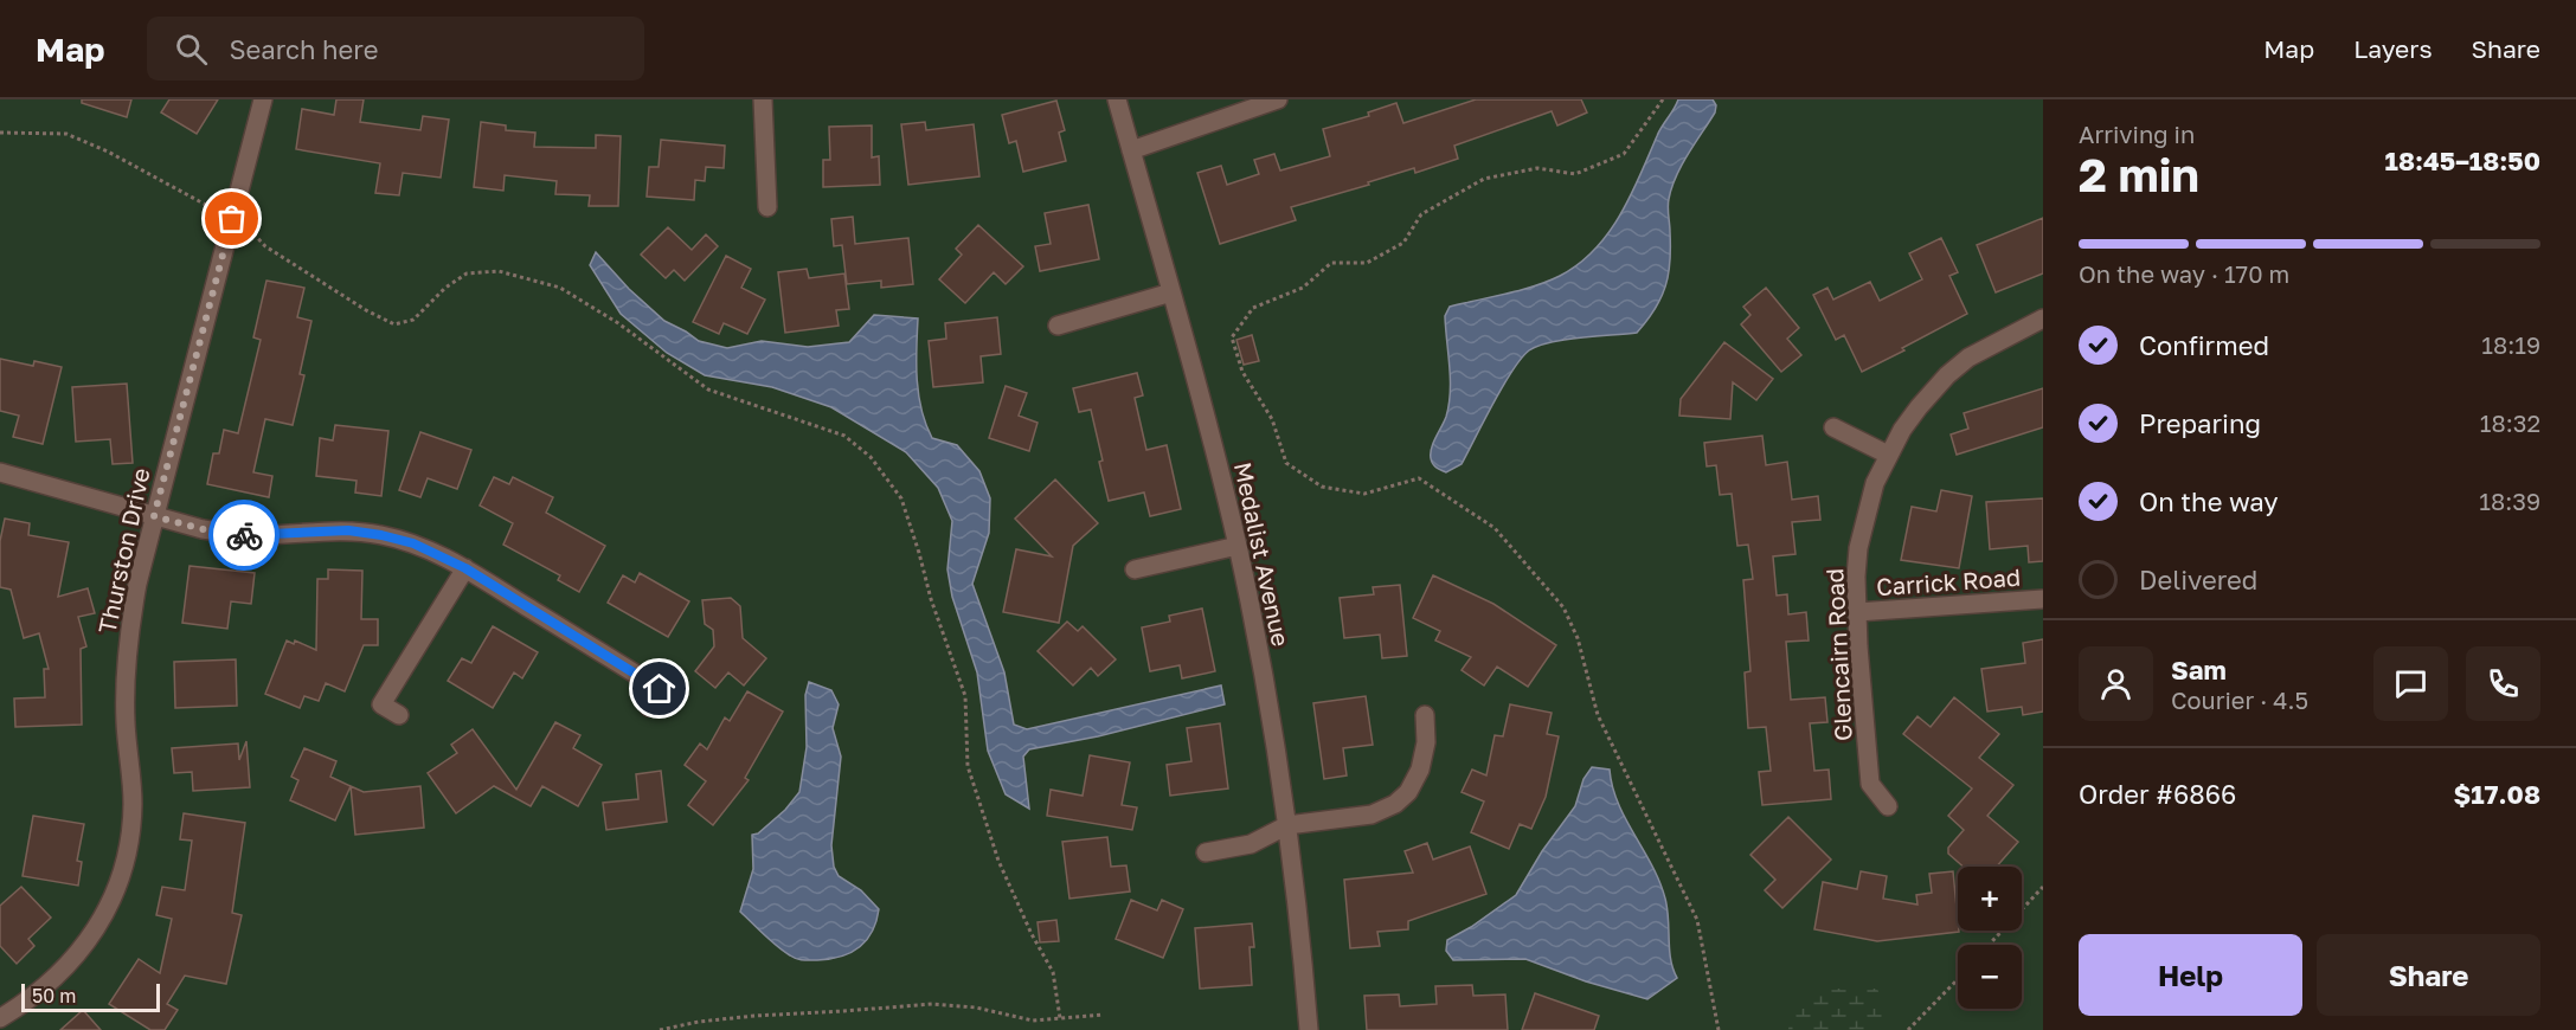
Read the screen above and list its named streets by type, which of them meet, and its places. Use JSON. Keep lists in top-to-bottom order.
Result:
{
  "streets": {
    "street": [
      "Thurston Drive",
      "Medalist Avenue",
      "Carrick Road",
      "Glencairn Road"
    ]
  },
  "crossings": [
    ["Carrick Road", "Glencairn Road"]
  ],
  "scale_bar": "50 m",
  "page": {
    "header": "Map",
    "search": "Search here",
    "nav": ["Map", "Layers", "Share"],
    "heading": ["2 min", "Arriving in", "18:45–18:50"],
    "panel": [
      "Sam",
      "Courier · 4.5",
      "Order #6866",
      "$17.08"
    ],
    "bar": "On the way · 170 m",
    "list": [
      ["Confirmed", "18:19"],
      ["Preparing", "18:32"],
      ["On the way", "18:39"],
      "Delivered"
    ],
    "map_buttons": ["+", "−"],
    "buttons": ["Help", "Share"],
    "scale": "50 m"
  }
}
